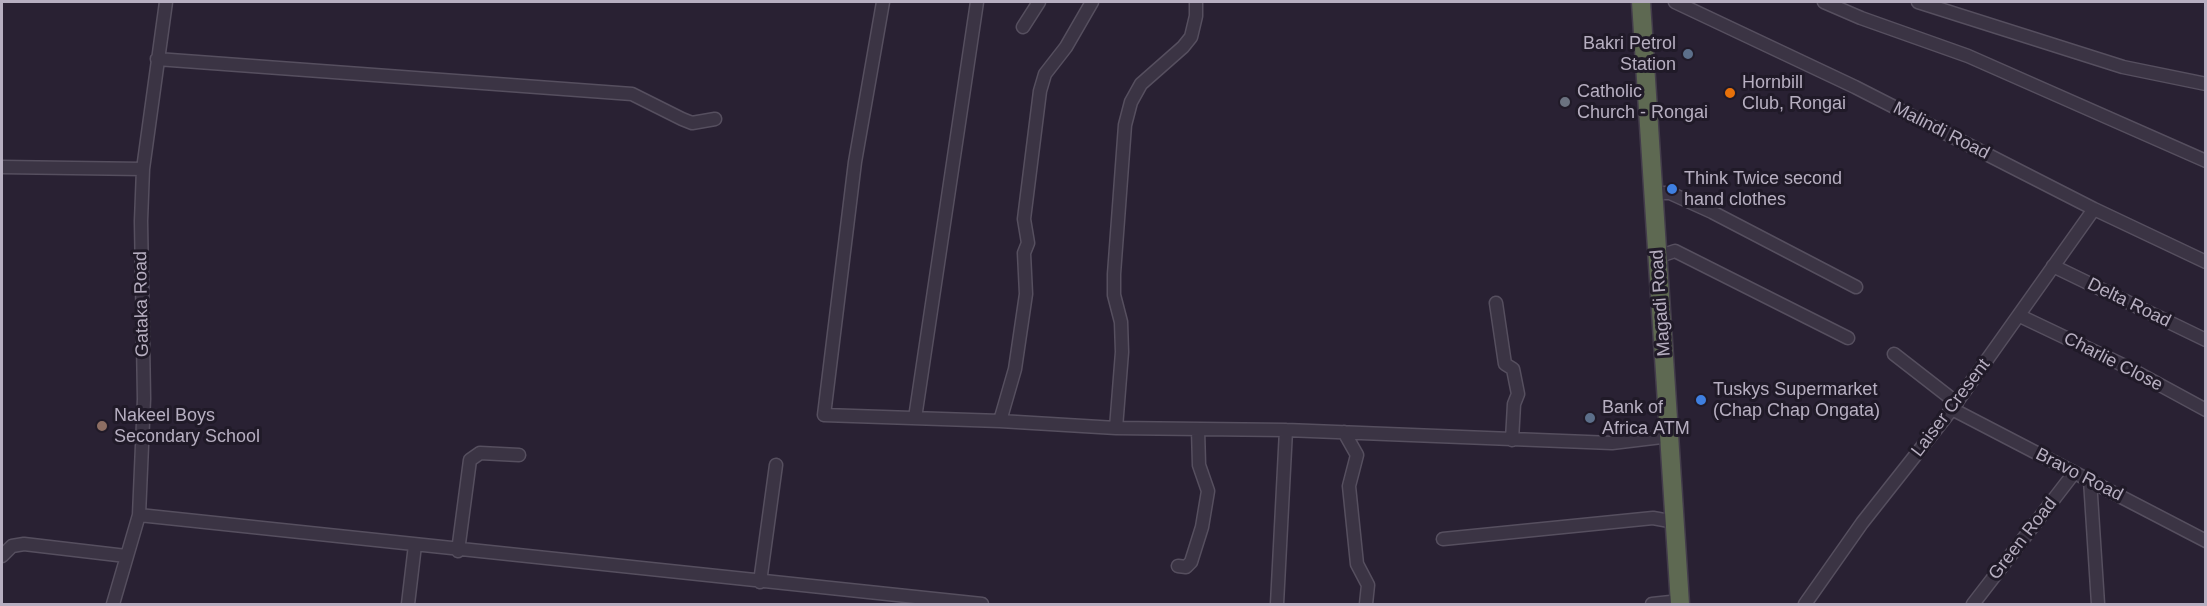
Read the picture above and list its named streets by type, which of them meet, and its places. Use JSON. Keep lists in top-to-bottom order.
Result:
{
  "streets": {
    "highway": ["Magadi Road"],
    "street": [
      "Malindi Road",
      "Delta Road",
      "Gataka Road",
      "Charlie Close",
      "Laiser Cresent",
      "Bravo Road",
      "Green Road"
    ]
  },
  "crossings": [
    ["Malindi Road", "Laiser Cresent"],
    ["Delta Road", "Laiser Cresent"],
    ["Charlie Close", "Laiser Cresent"],
    ["Laiser Cresent", "Bravo Road"],
    ["Bravo Road", "Green Road"]
  ],
  "places": [
    "Bakri Petrol Station",
    "Hornbill Club, Rongai",
    "Catholic Church - Rongai",
    "Think Twice second hand clothes",
    "Tuskys Supermarket (Chap Chap Ongata)",
    "Bank of Africa ATM",
    "Nakeel Boys Secondary School"
  ]
}
